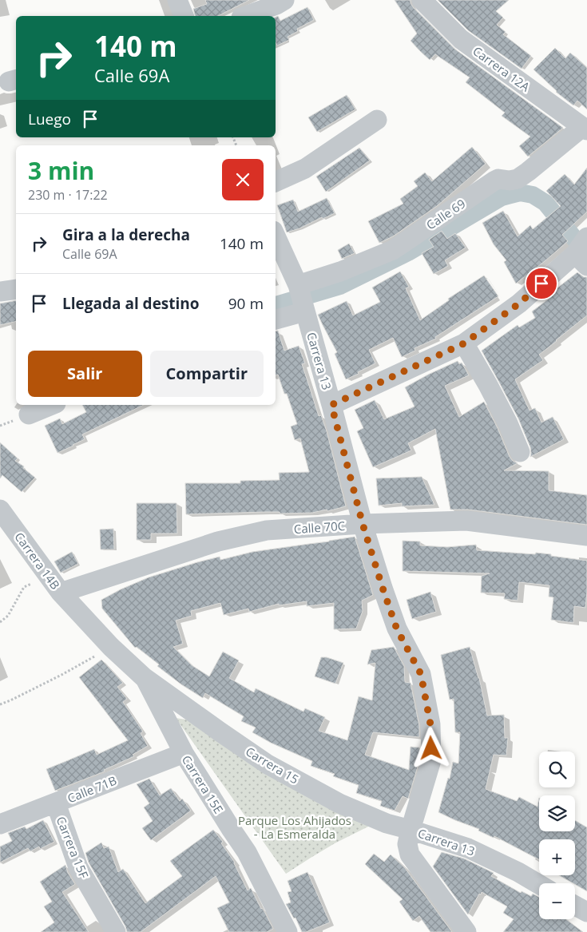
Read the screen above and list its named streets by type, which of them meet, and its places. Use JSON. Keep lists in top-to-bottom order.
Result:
{
  "streets": {
    "street": [
      "Carrera 12A",
      "Calle 69",
      "Carrera 13",
      "Calle 70C",
      "Carrera 14B",
      "Carrera 15",
      "Carrera 15E",
      "Calle 71B",
      "Carrera 15F"
    ]
  },
  "crossings": [
    ["Carrera 12A", "Calle 69"],
    ["Calle 69", "Carrera 13"],
    ["Carrera 13", "Calle 70C"],
    ["Carrera 13", "Carrera 15"],
    ["Calle 70C", "Carrera 14B"],
    ["Calle 70C", "Carrera 15"],
    ["Carrera 14B", "Carrera 15"],
    ["Carrera 15", "Carrera 15E"],
    ["Carrera 15E", "Calle 71B"],
    ["Calle 71B", "Carrera 15F"]
  ],
  "parks": ["Parque Los Ahijados - La Esmeralda"],
  "page": {
    "turn": ["140 m", "Calle 69A"],
    "then": "Luego",
    "heading": ["3 min", "230 m · 17:22"],
    "list": [
      {
        "name": "Gira a la derecha",
        "note": "Calle 69A",
        "value": "140 m"
      },
      {
        "name": "Llegada al destino",
        "value": "90 m"
      }
    ],
    "buttons": ["Salir", "Compartir"],
    "map_buttons": ["+", "−"]
  }
}
